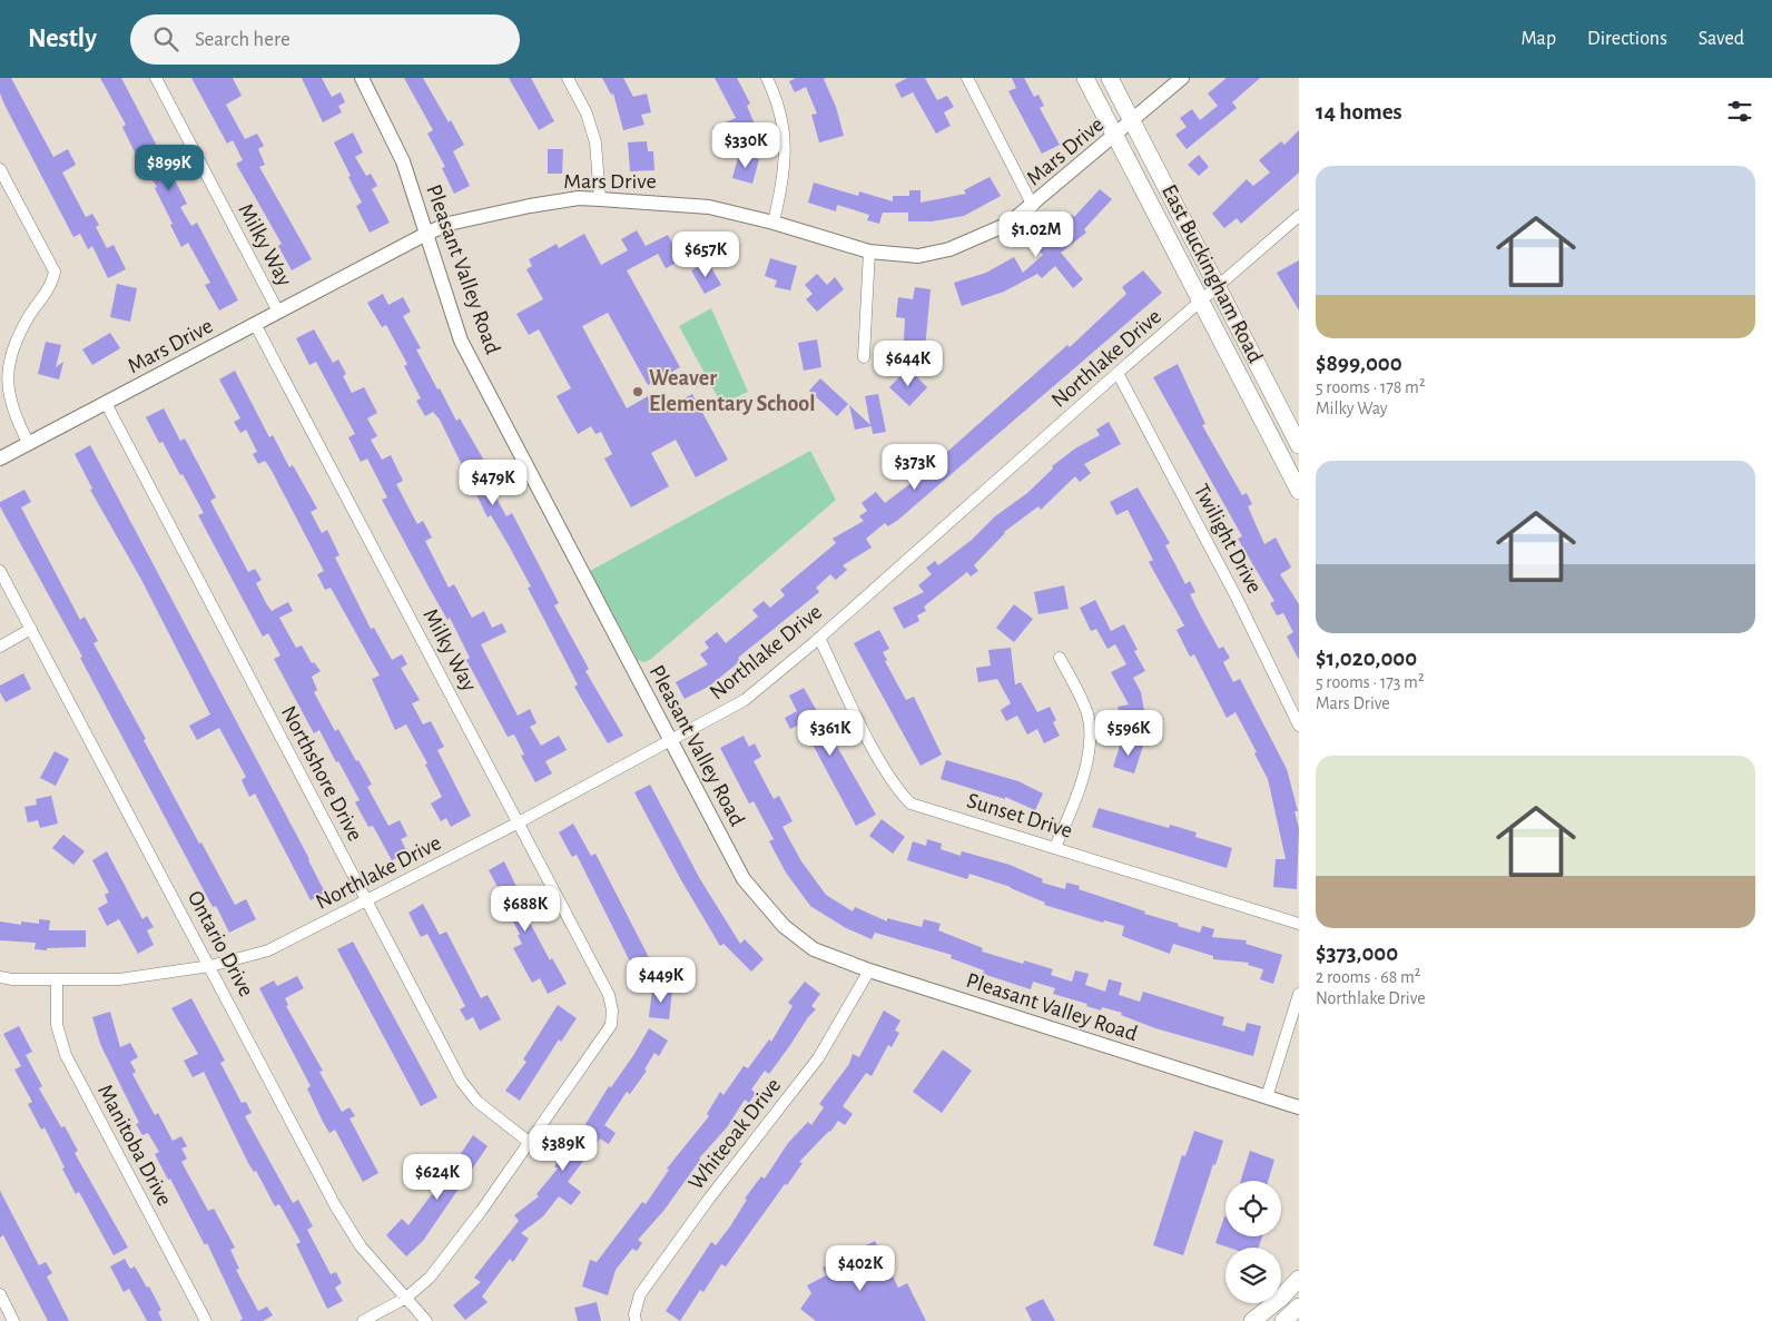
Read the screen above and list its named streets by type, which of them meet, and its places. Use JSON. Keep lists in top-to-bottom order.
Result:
{
  "streets": {
    "main road": ["East Buckingham Road"],
    "street": [
      "Mars Drive",
      "Milky Way",
      "Pleasant Valley Road",
      "Northlake Drive",
      "Twilight Drive",
      "Northshore Drive",
      "Sunset Drive",
      "Ontario Drive",
      "Whiteoak Drive",
      "Manitoba Drive"
    ]
  },
  "crossings": [
    ["Mars Drive", "Milky Way"],
    ["Mars Drive", "Pleasant Valley Road"],
    ["Mars Drive", "East Buckingham Road"],
    ["Mars Drive", "Northshore Drive"],
    ["Milky Way", "Northlake Drive"],
    ["Milky Way", "Northshore Drive"],
    ["Pleasant Valley Road", "Northlake Drive"],
    ["Pleasant Valley Road", "Whiteoak Drive"],
    ["East Buckingham Road", "Northlake Drive"],
    ["Northlake Drive", "Twilight Drive"],
    ["Northlake Drive", "Northshore Drive"],
    ["Northlake Drive", "Sunset Drive"],
    ["Northlake Drive", "Ontario Drive"],
    ["Northlake Drive", "Manitoba Drive"]
  ],
  "places": ["Weaver Elementary School"],
  "page": {
    "header": "Nestly",
    "search": "Search here",
    "nav": ["Map", "Directions", "Saved"],
    "heading": "14 homes",
    "price": [
      "$330K",
      "$899K",
      "$1.02M",
      "$657K",
      "$644K",
      "$373K",
      "$479K",
      "$361K",
      "$596K",
      "$688K",
      "$449K",
      "$389K",
      "$624K",
      "$402K"
    ],
    "list": [
      {
        "name": "$899,000",
        "note": "5 rooms · 178 m² · Milky Way"
      },
      {
        "name": "$1,020,000",
        "note": "5 rooms · 173 m² · Mars Drive"
      },
      {
        "name": "$373,000",
        "note": "2 rooms · 68 m² · Northlake Drive"
      }
    ]
  }
}
